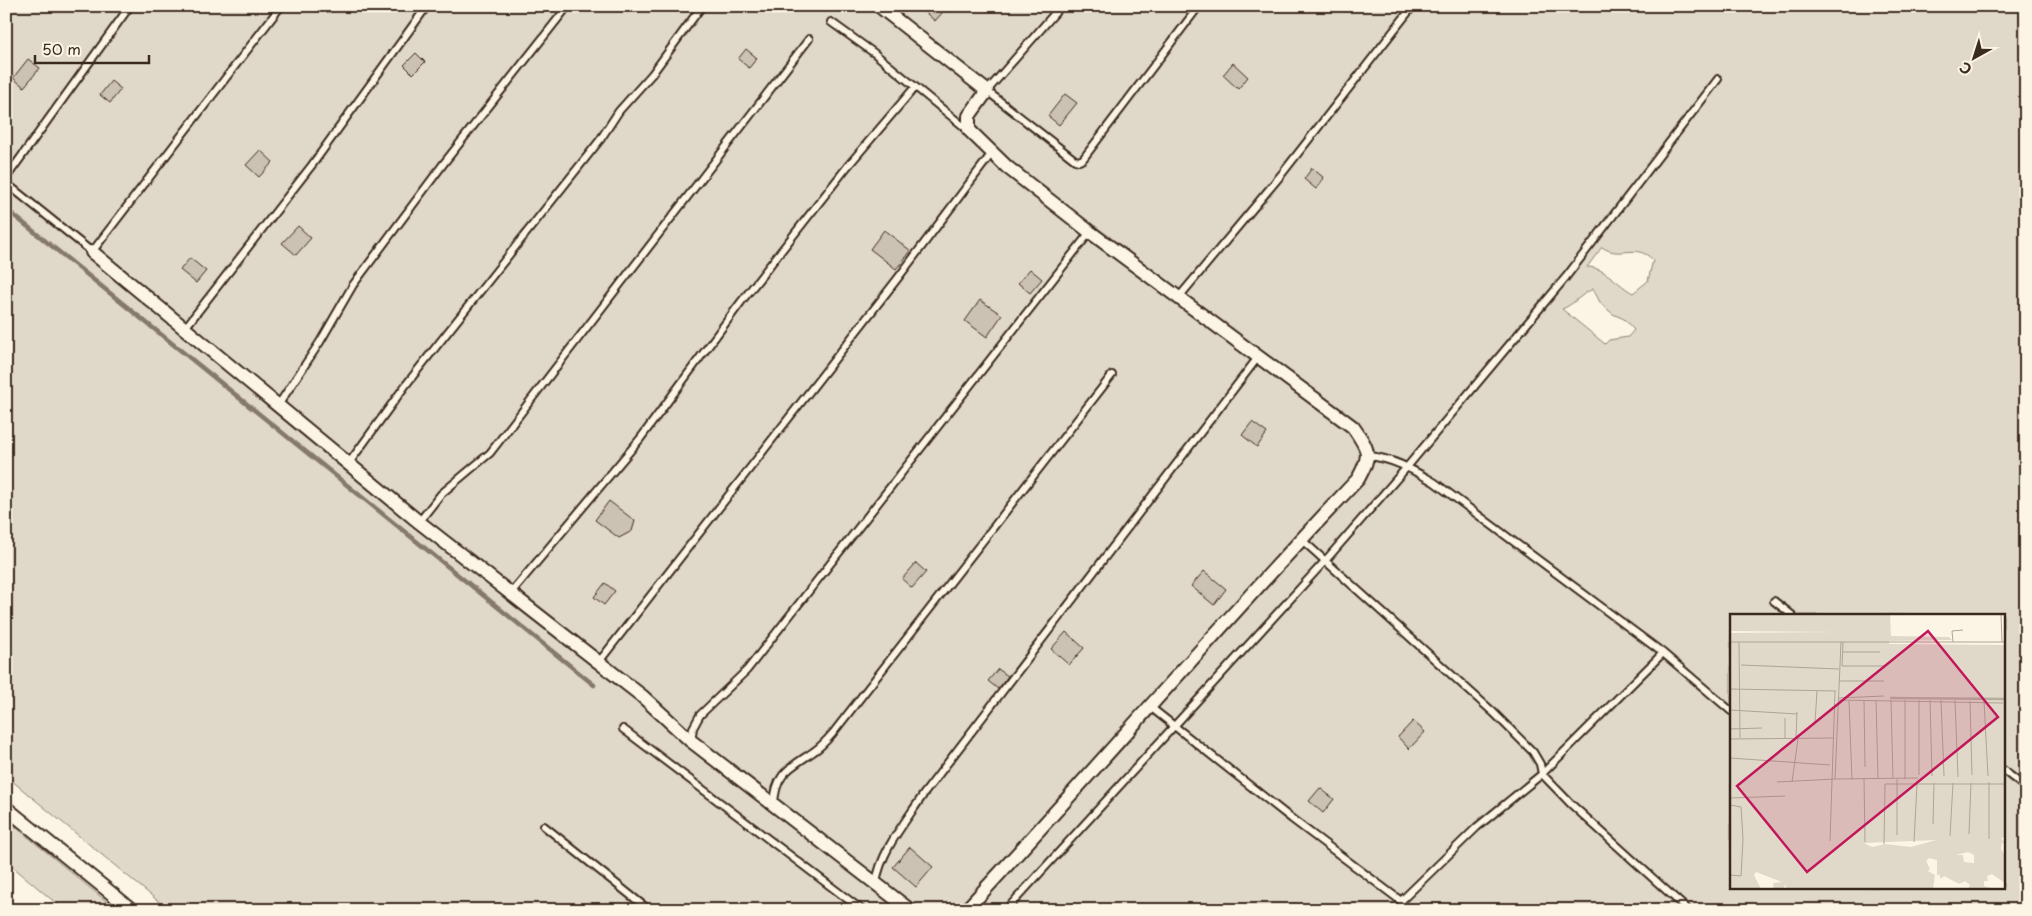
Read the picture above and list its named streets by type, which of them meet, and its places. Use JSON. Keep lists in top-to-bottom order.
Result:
{
  "scale_bar": "50 m",
  "north": "bottom left"
}
